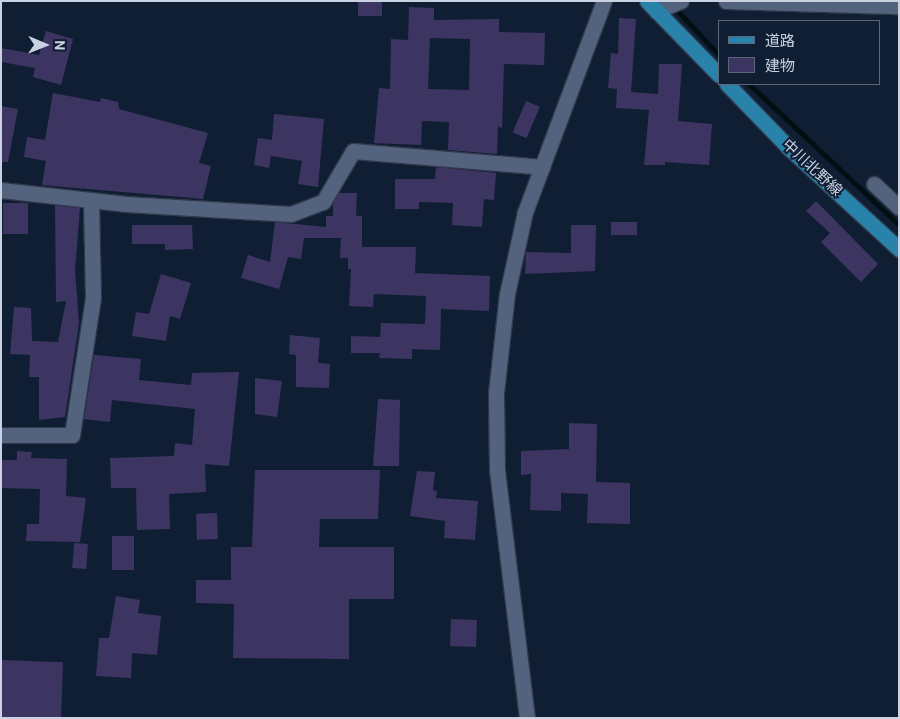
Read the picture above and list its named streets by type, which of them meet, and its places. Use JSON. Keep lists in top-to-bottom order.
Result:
{
  "streets": {
    "main road": ["中川北野線"]
  },
  "legend": ["道路", "建物"],
  "north": "right"
}
